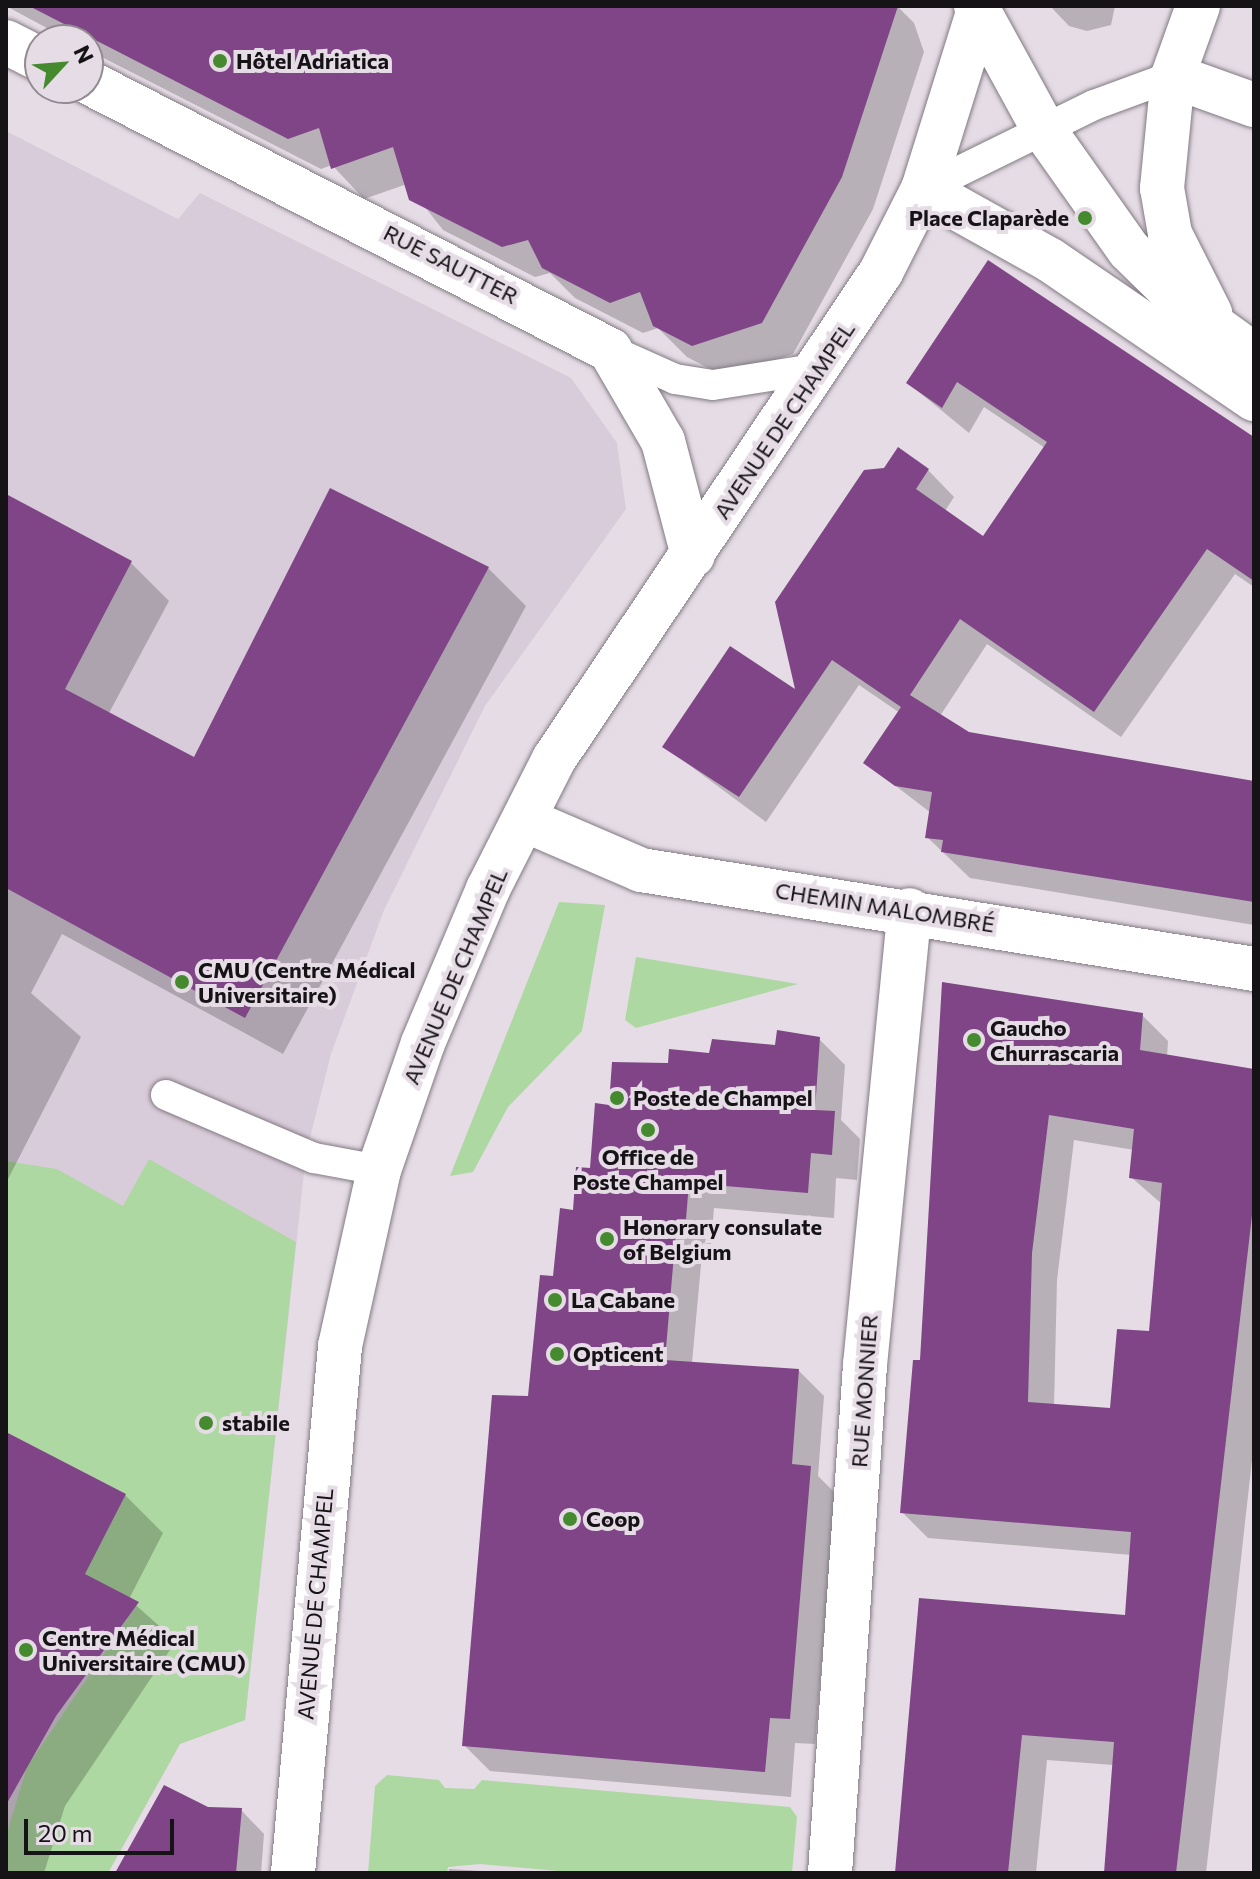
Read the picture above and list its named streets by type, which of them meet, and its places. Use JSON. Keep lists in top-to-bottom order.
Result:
{
  "streets": {
    "main road": [
      "RUE SAUTTER",
      "AVENUE DE CHAMPEL",
      "CHEMIN MALOMBRÉ",
      "RUE MONNIER"
    ]
  },
  "crossings": [
    ["AVENUE DE CHAMPEL", "CHEMIN MALOMBRÉ"],
    ["CHEMIN MALOMBRÉ", "RUE MONNIER"]
  ],
  "places": [
    "Hôtel Adriatica",
    "Place Claparède",
    "CMU (Centre Médical Universitaire)",
    "Gaucho Churrascaria",
    "Poste de Champel",
    "Office de Poste Champel",
    "Honorary consulate of Belgium",
    "La Cabane",
    "Opticent",
    "stabile",
    "Coop",
    "Centre Médical Universitaire (CMU)"
  ],
  "scale_bar": "20 m",
  "north": "top right"
}
